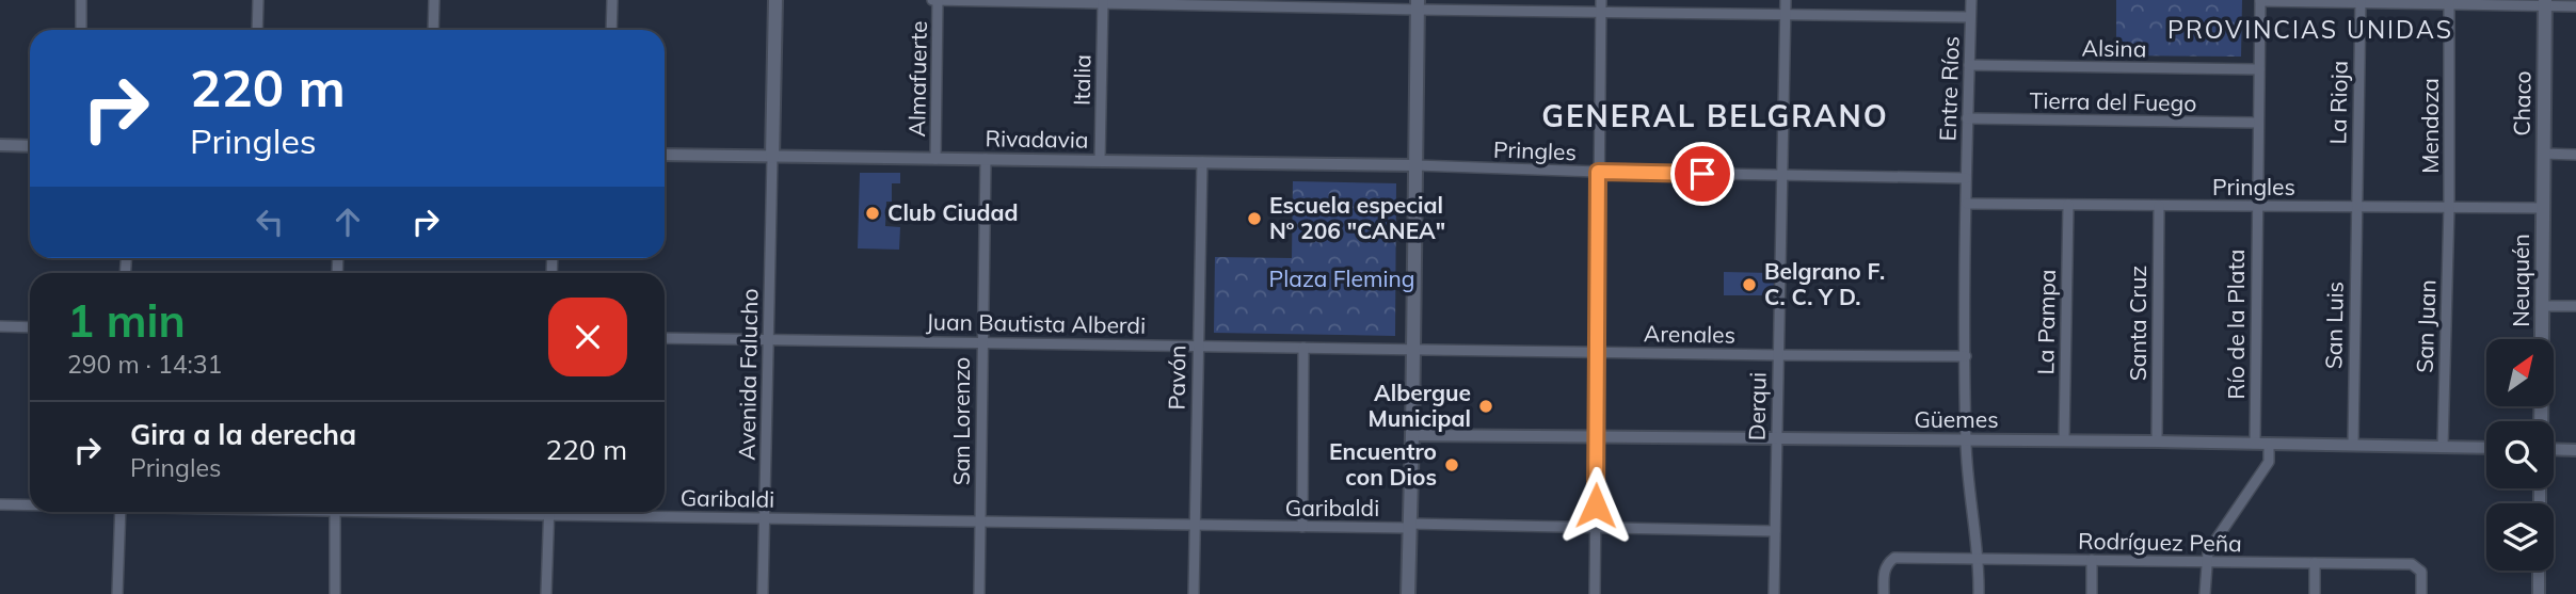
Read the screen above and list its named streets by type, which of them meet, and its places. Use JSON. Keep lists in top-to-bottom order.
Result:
{
  "streets": {
    "main road": ["Chaco", "Neuquén"],
    "street": [
      "Alsina",
      "Almafuerte",
      "Italia",
      "Entre Ríos",
      "Tierra del Fuego",
      "La Rioja",
      "Mendoza",
      "Rivadavia",
      "Pringles",
      "La Pampa",
      "Santa Cruz",
      "Juan Bautista Alberdi",
      "Río de la Plata",
      "San Luis",
      "San Juan",
      "Arenales",
      "Avenida Falucho",
      "Pavón",
      "Derqui",
      "Güemes",
      "San Lorenzo",
      "Garibaldi",
      "Rodríguez Peña"
    ]
  },
  "crossings": [
    ["Alsina", "Entre Ríos"],
    ["Alsina", "Río de la Plata"],
    ["Almafuerte", "Rivadavia"],
    ["Italia", "Rivadavia"],
    ["Entre Ríos", "Tierra del Fuego"],
    ["Entre Ríos", "Pringles"],
    ["Entre Ríos", "Arenales"],
    ["Entre Ríos", "Güemes"],
    ["Entre Ríos", "Rodríguez Peña"],
    ["Tierra del Fuego", "Río de la Plata"],
    ["La Rioja", "Pringles"],
    ["La Rioja", "San Luis"],
    ["Chaco", "Pringles"],
    ["Chaco", "Neuquén"],
    ["Mendoza", "Pringles"],
    ["Mendoza", "San Juan"],
    ["Rivadavia", "Pringles"],
    ["Rivadavia", "Avenida Falucho"],
    ["Rivadavia", "Pavón"],
    ["Rivadavia", "San Lorenzo"],
    ["Pringles", "Neuquén"],
    ["Pringles", "La Pampa"],
    ["Pringles", "Santa Cruz"],
    ["Pringles", "Río de la Plata"],
    ["Pringles", "San Luis"],
    ["Pringles", "San Juan"],
    ["Pringles", "Derqui"],
    ["La Pampa", "Güemes"],
    ["Santa Cruz", "Güemes"],
    ["Juan Bautista Alberdi", "Arenales"],
    ["Juan Bautista Alberdi", "Avenida Falucho"],
    ["Juan Bautista Alberdi", "Pavón"],
    ["Juan Bautista Alberdi", "San Lorenzo"],
    ["Río de la Plata", "Güemes"],
    ["San Luis", "Güemes"],
    ["San Juan", "Güemes"],
    ["Arenales", "Derqui"],
    ["Avenida Falucho", "Garibaldi"],
    ["Pavón", "Garibaldi"],
    ["Derqui", "Güemes"],
    ["San Lorenzo", "Garibaldi"]
  ],
  "districts": ["PROVINCIAS UNIDAS", "GENERAL BELGRANO"],
  "parks": ["Plaza Fleming"],
  "places": [
    "Club Ciudad",
    "Escuela especial Nº 206 \"CANEA\"",
    "Belgrano F. C. C. Y D.",
    "Albergue Municipal",
    "Encuentro con Dios"
  ],
  "north": "top right",
  "page": {
    "turn": ["220 m", "Pringles"],
    "heading": ["1 min", "290 m · 14:31"],
    "list": [
      {
        "name": "Gira a la derecha",
        "note": "Pringles",
        "value": "220 m"
      }
    ]
  }
}
